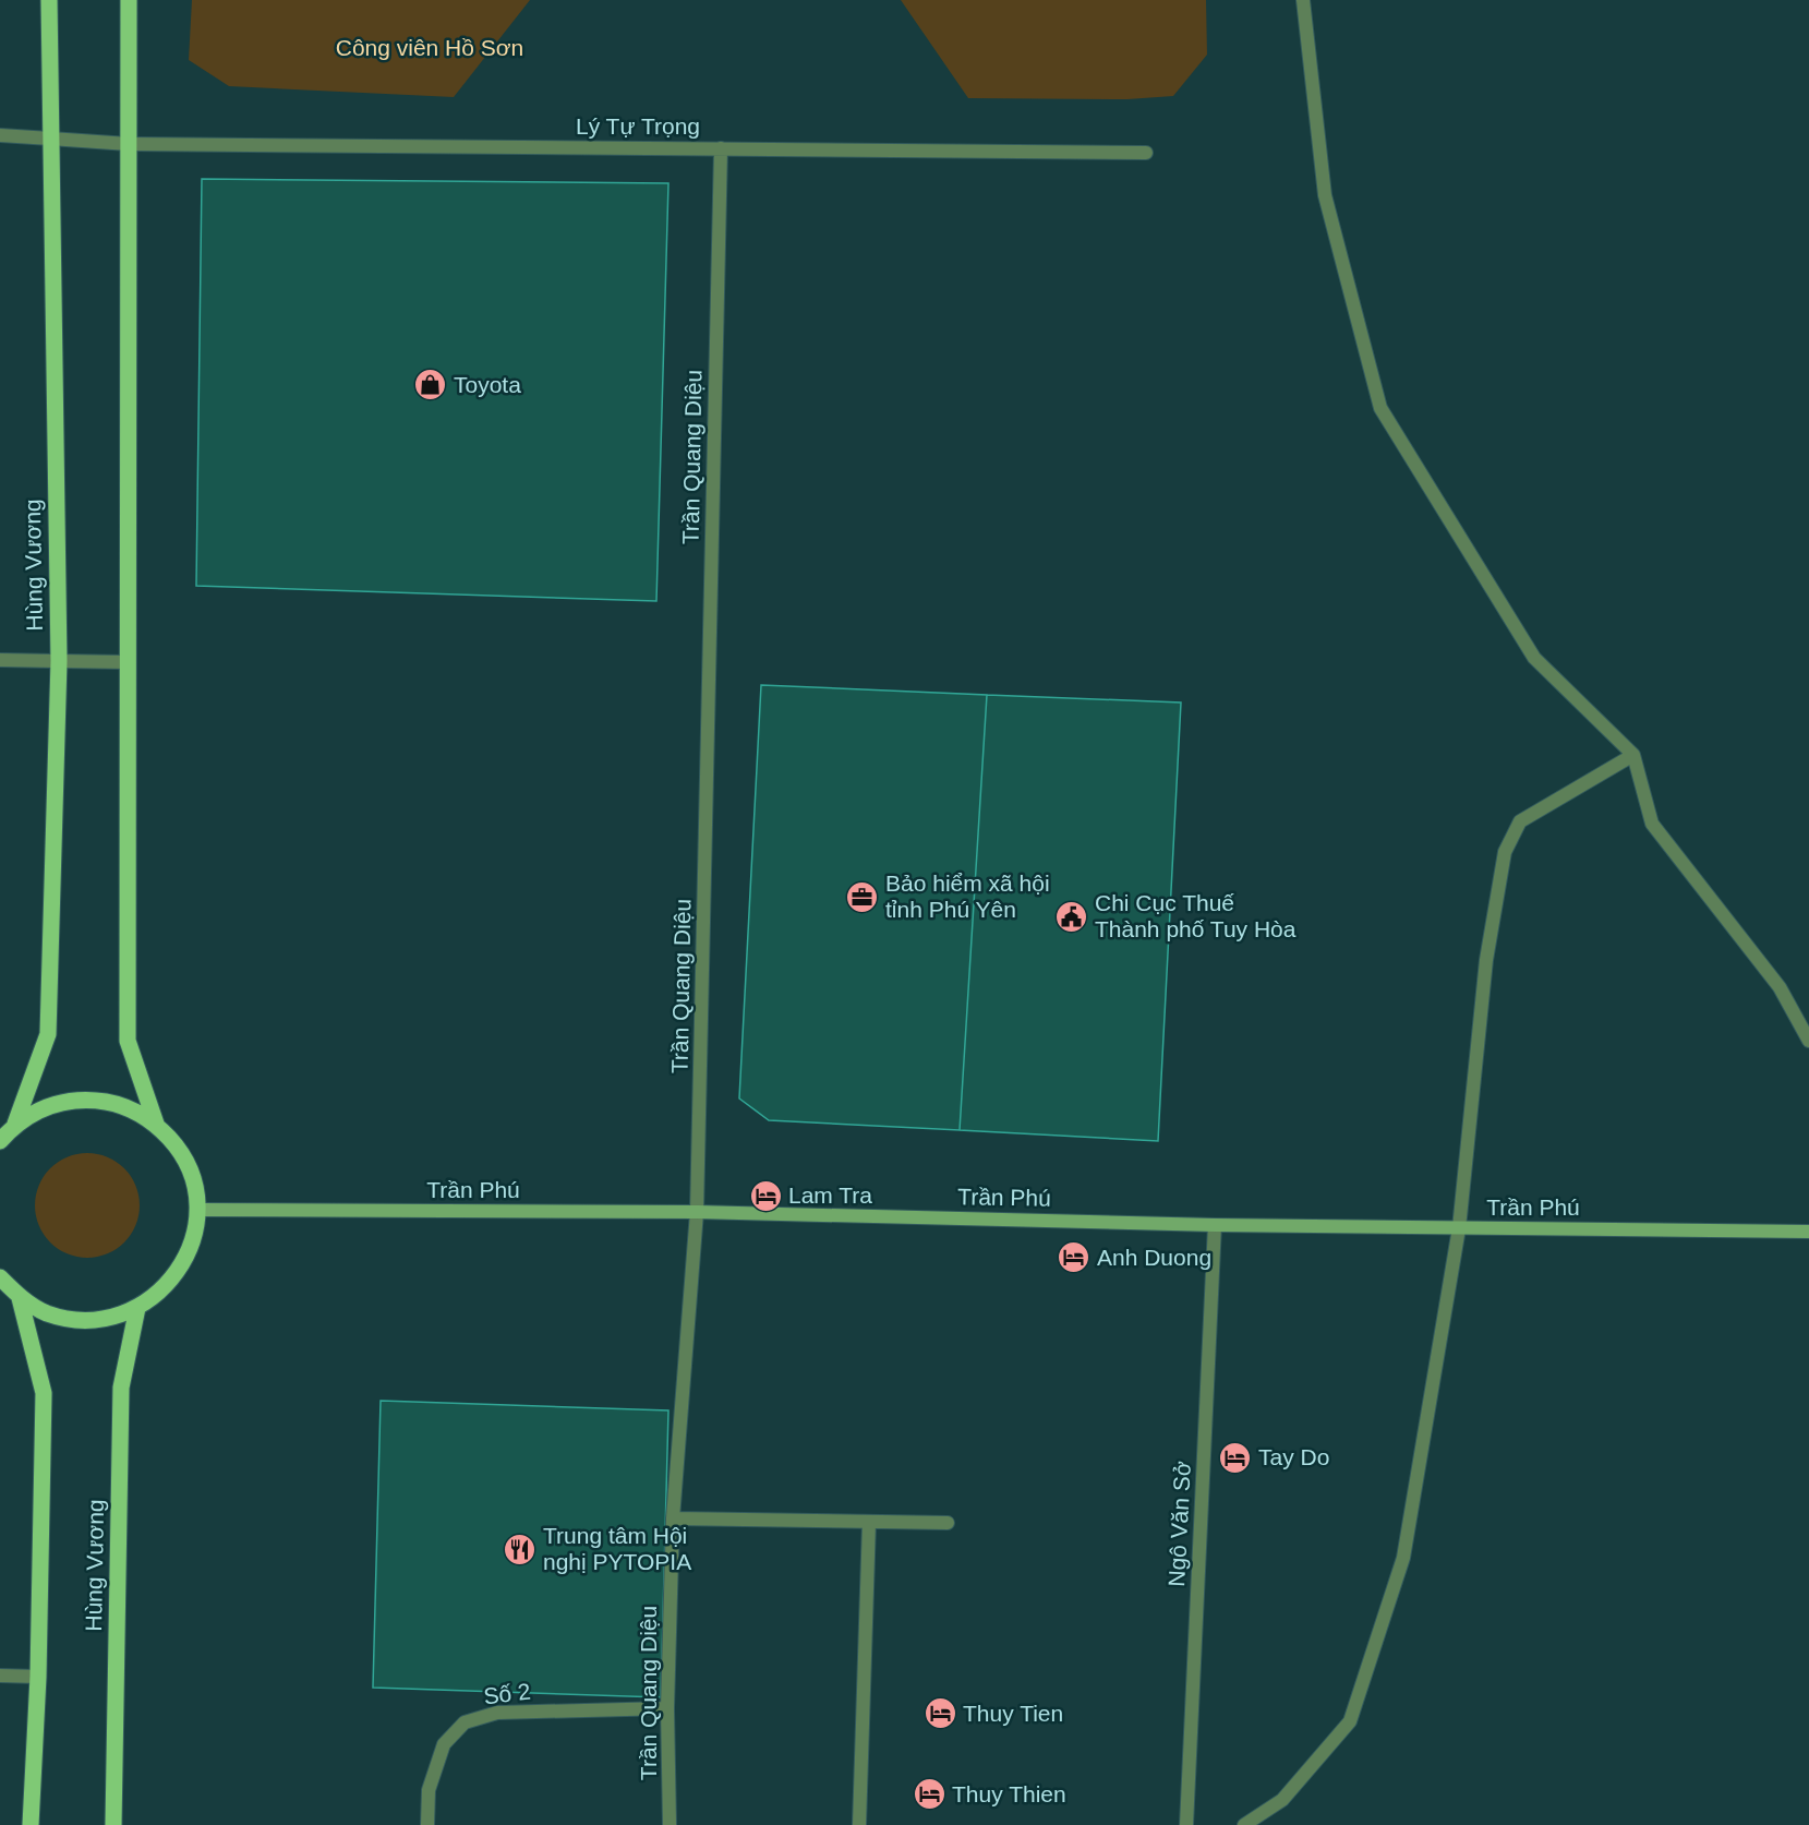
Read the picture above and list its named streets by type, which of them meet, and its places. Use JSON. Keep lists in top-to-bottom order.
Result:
{
  "streets": {
    "main road": ["Hùng Vương", "Trần Phú"],
    "street": [
      "Lý Tự Trọng",
      "Trần Quang Diệu",
      "Ngô Văn Sở",
      "Số 2"
    ]
  },
  "crossings": [
    ["Lý Tự Trọng", "Trần Quang Diệu"],
    ["Lý Tự Trọng", "Hùng Vương"],
    ["Trần Quang Diệu", "Trần Phú"],
    ["Trần Quang Diệu", "Số 2"],
    ["Trần Phú", "Ngô Văn Sở"]
  ],
  "parks": ["Công viên Hồ Sơn"],
  "places": {
    "shop": ["Toyota"],
    "office": ["Bảo hiểm xã hội tỉnh Phú Yên"],
    "public building": ["Chi Cục Thuế Thành phố Tuy Hòa"],
    "hotel": [
      "Lam Tra",
      "Anh Duong",
      "Tay Do",
      "Thuy Tien",
      "Thuy Thien"
    ],
    "restaurant": ["Trung tâm Hội nghị PYTOPIA"]
  }
}
